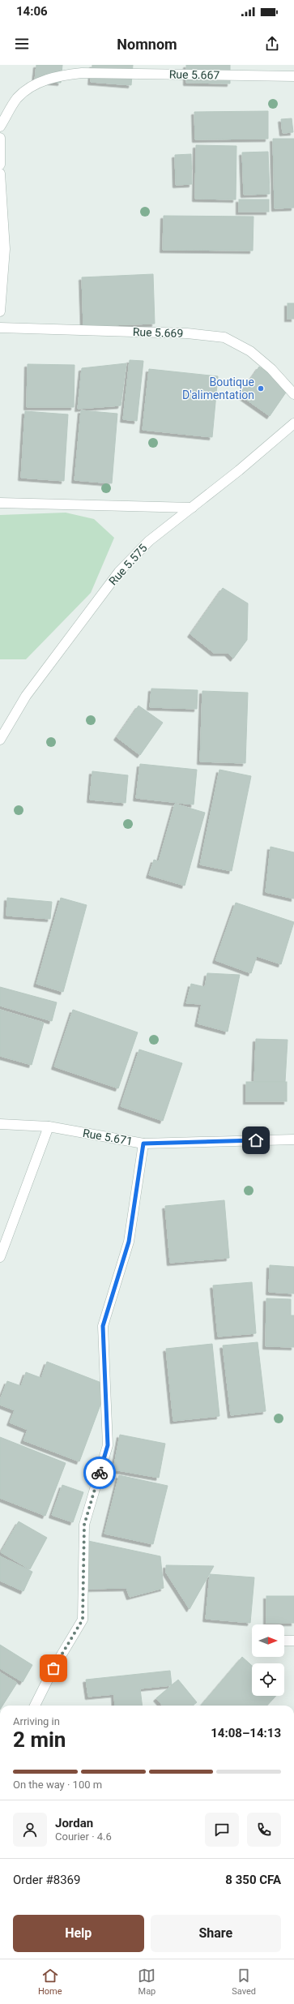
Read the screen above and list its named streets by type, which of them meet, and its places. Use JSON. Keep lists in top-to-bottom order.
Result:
{
  "streets": {
    "street": [
      "Rue 5.667",
      "Rue 5.669",
      "Rue 5.575",
      "Rue 5.671"
    ]
  },
  "places": ["Boutique D'alimentation"],
  "north": "right",
  "page": {
    "status": "14:06",
    "header": "Nomnom",
    "heading": ["2 min", "Arriving in", "14:08–14:13"],
    "panel": [
      "Jordan",
      "Courier · 4.6",
      "Order #8369",
      "8 350 CFA"
    ],
    "bar": "On the way · 100 m",
    "buttons": ["Help", "Share"],
    "tabs": ["Home", "Map", "Saved"]
  }
}
